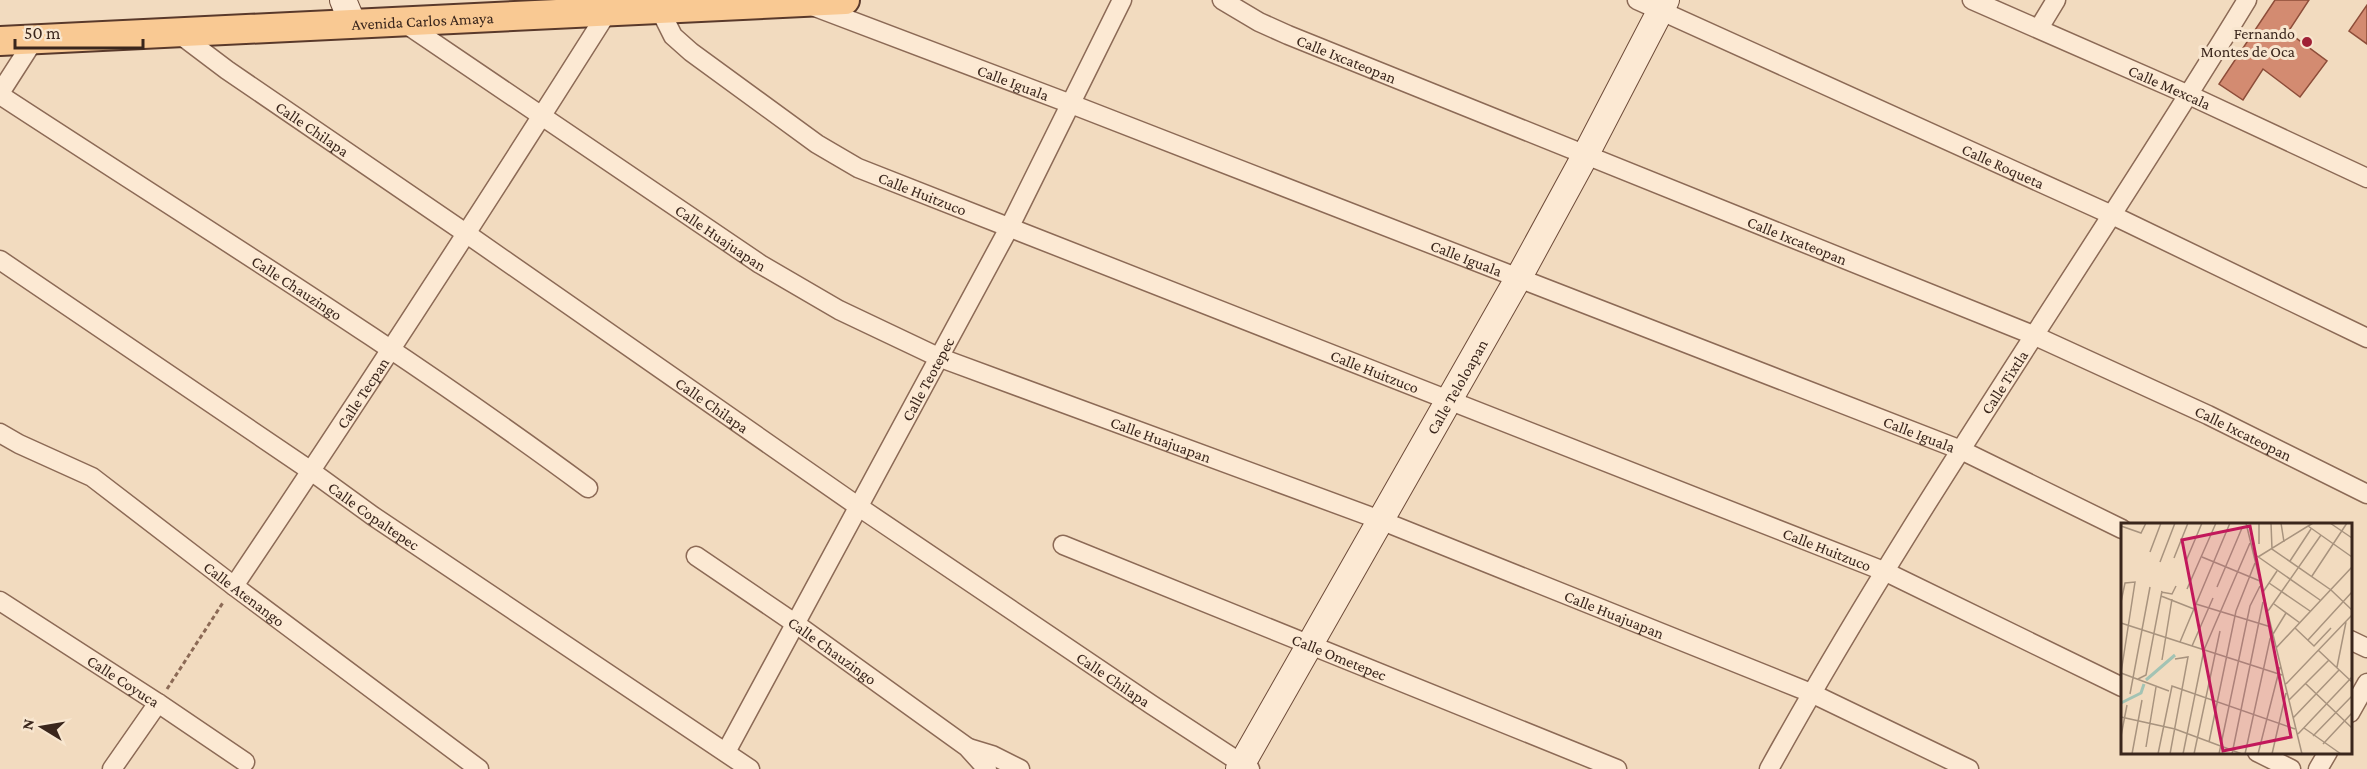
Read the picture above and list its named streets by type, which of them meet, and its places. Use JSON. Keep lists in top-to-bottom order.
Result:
{
  "streets": {
    "main road": ["Avenida Carlos Amaya"],
    "street": [
      "Calle Ixcateopan",
      "Calle Iguala",
      "Calle Mexcala",
      "Calle Chilapa",
      "Calle Roqueta",
      "Calle Huitzuco",
      "Calle Huajuapan",
      "Calle Chauzingo",
      "Calle Teotepec",
      "Calle Tixtla",
      "Calle Teloloapan",
      "Calle Tecpan",
      "Calle Copaltepec",
      "Calle Atenango",
      "Calle Ometepec",
      "Calle Coyuca"
    ]
  },
  "crossings": [
    ["Avenida Carlos Amaya", "Calle Iguala"],
    ["Avenida Carlos Amaya", "Calle Chilapa"],
    ["Avenida Carlos Amaya", "Calle Huitzuco"],
    ["Avenida Carlos Amaya", "Calle Huajuapan"],
    ["Avenida Carlos Amaya", "Calle Tecpan"],
    ["Calle Ixcateopan", "Calle Tixtla"],
    ["Calle Ixcateopan", "Calle Teloloapan"],
    ["Calle Iguala", "Calle Teotepec"],
    ["Calle Iguala", "Calle Tixtla"],
    ["Calle Iguala", "Calle Teloloapan"],
    ["Calle Mexcala", "Calle Tixtla"],
    ["Calle Chilapa", "Calle Teotepec"],
    ["Calle Chilapa", "Calle Teloloapan"],
    ["Calle Chilapa", "Calle Tecpan"],
    ["Calle Roqueta", "Calle Tixtla"],
    ["Calle Roqueta", "Calle Teloloapan"],
    ["Calle Huitzuco", "Calle Teotepec"],
    ["Calle Huitzuco", "Calle Tixtla"],
    ["Calle Huitzuco", "Calle Teloloapan"],
    ["Calle Huajuapan", "Calle Teotepec"],
    ["Calle Huajuapan", "Calle Tixtla"],
    ["Calle Huajuapan", "Calle Teloloapan"],
    ["Calle Huajuapan", "Calle Tecpan"],
    ["Calle Chauzingo", "Calle Teotepec"],
    ["Calle Chauzingo", "Calle Tecpan"],
    ["Calle Teotepec", "Calle Copaltepec"],
    ["Calle Teloloapan", "Calle Ometepec"],
    ["Calle Tecpan", "Calle Copaltepec"],
    ["Calle Tecpan", "Calle Atenango"]
  ],
  "places": ["Fernando Montes de Oca"],
  "scale_bar": "50 m",
  "north": "left"
}
